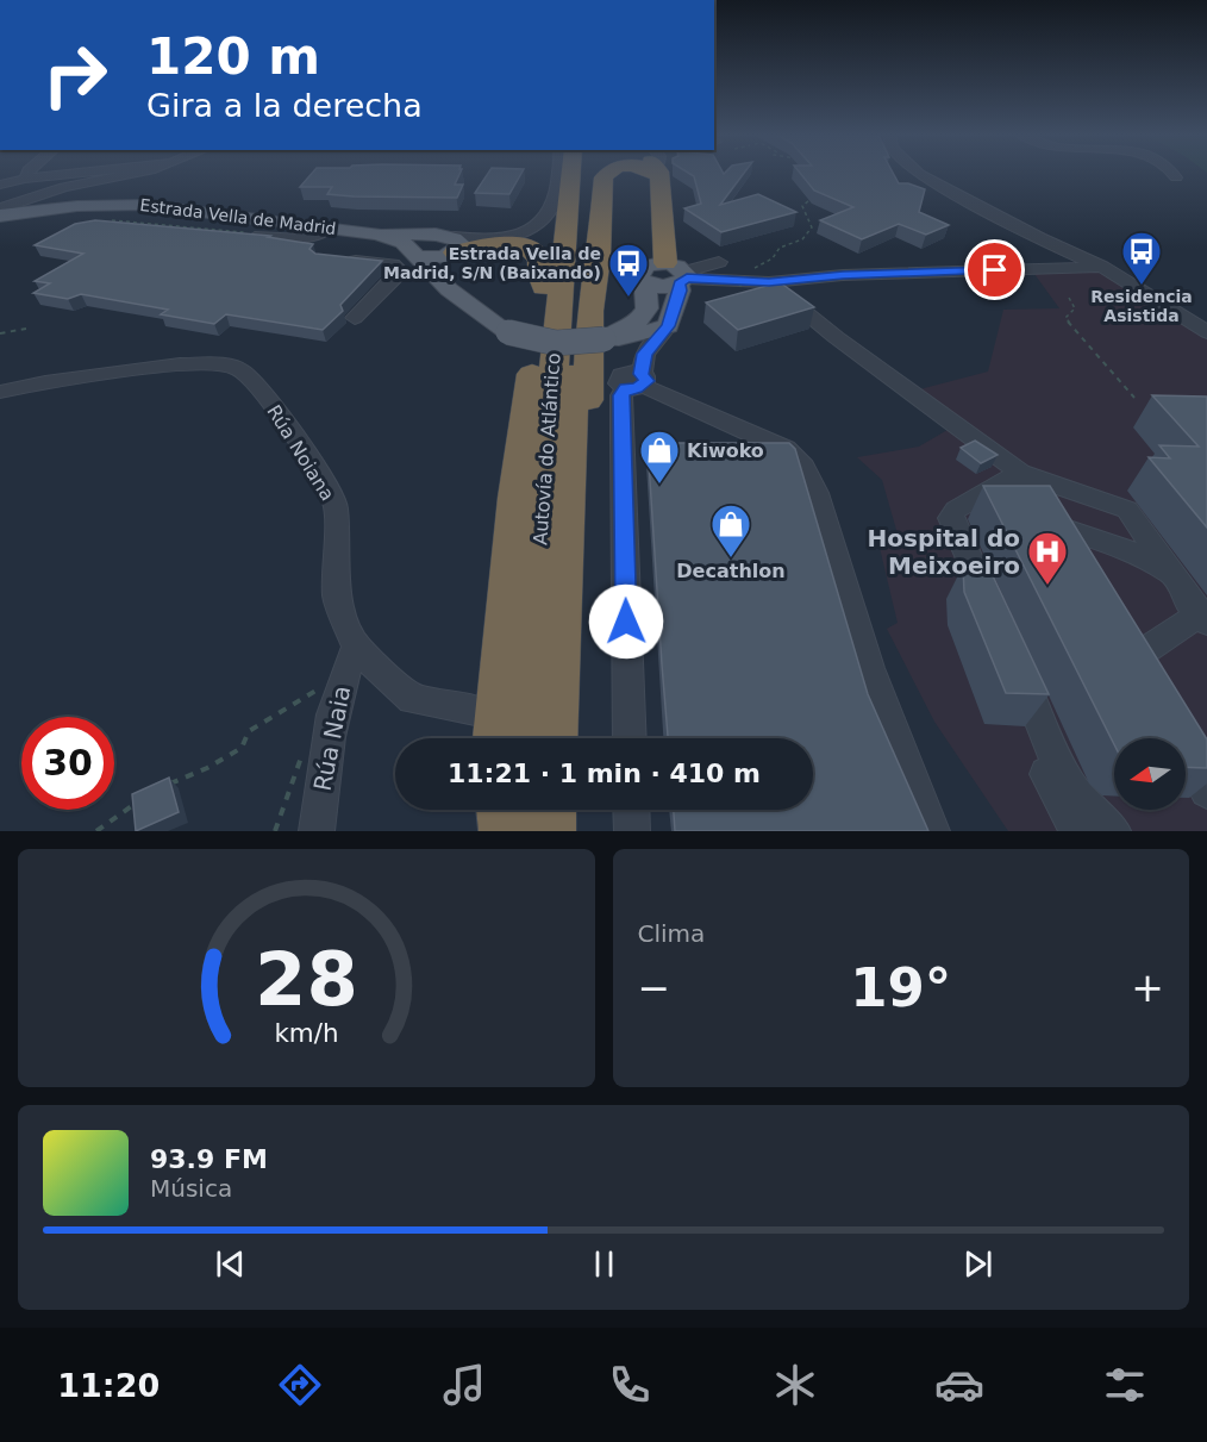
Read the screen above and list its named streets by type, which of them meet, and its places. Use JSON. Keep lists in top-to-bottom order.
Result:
{
  "streets": {
    "highway": ["Autovía do Atlántico"],
    "main road": ["Estrada Vella de Madrid"],
    "street": ["Rúa Noiana", "Rúa Naia"]
  },
  "crossings": [
    ["Rúa Noiana", "Rúa Naia"]
  ],
  "places": {
    "bus stop": ["Residencia Asistida", "Estrada Vella de Madrid, S/N (Baixando)"],
    "shop": ["Kiwoko", "Decathlon"],
    "hospital": ["Hospital do Meixoeiro"]
  },
  "north": "left",
  "page": {
    "turn": ["120 m", "Gira a la derecha"],
    "limit": "30",
    "trip": "11:21 · 1 min · 410 m",
    "tile": "Clima",
    "heat": ["−", "19°", "+"],
    "song": ["93.9 FM", "Música"],
    "tabs": "11:20",
    "gauge": ["28", "km/h"]
  }
}
